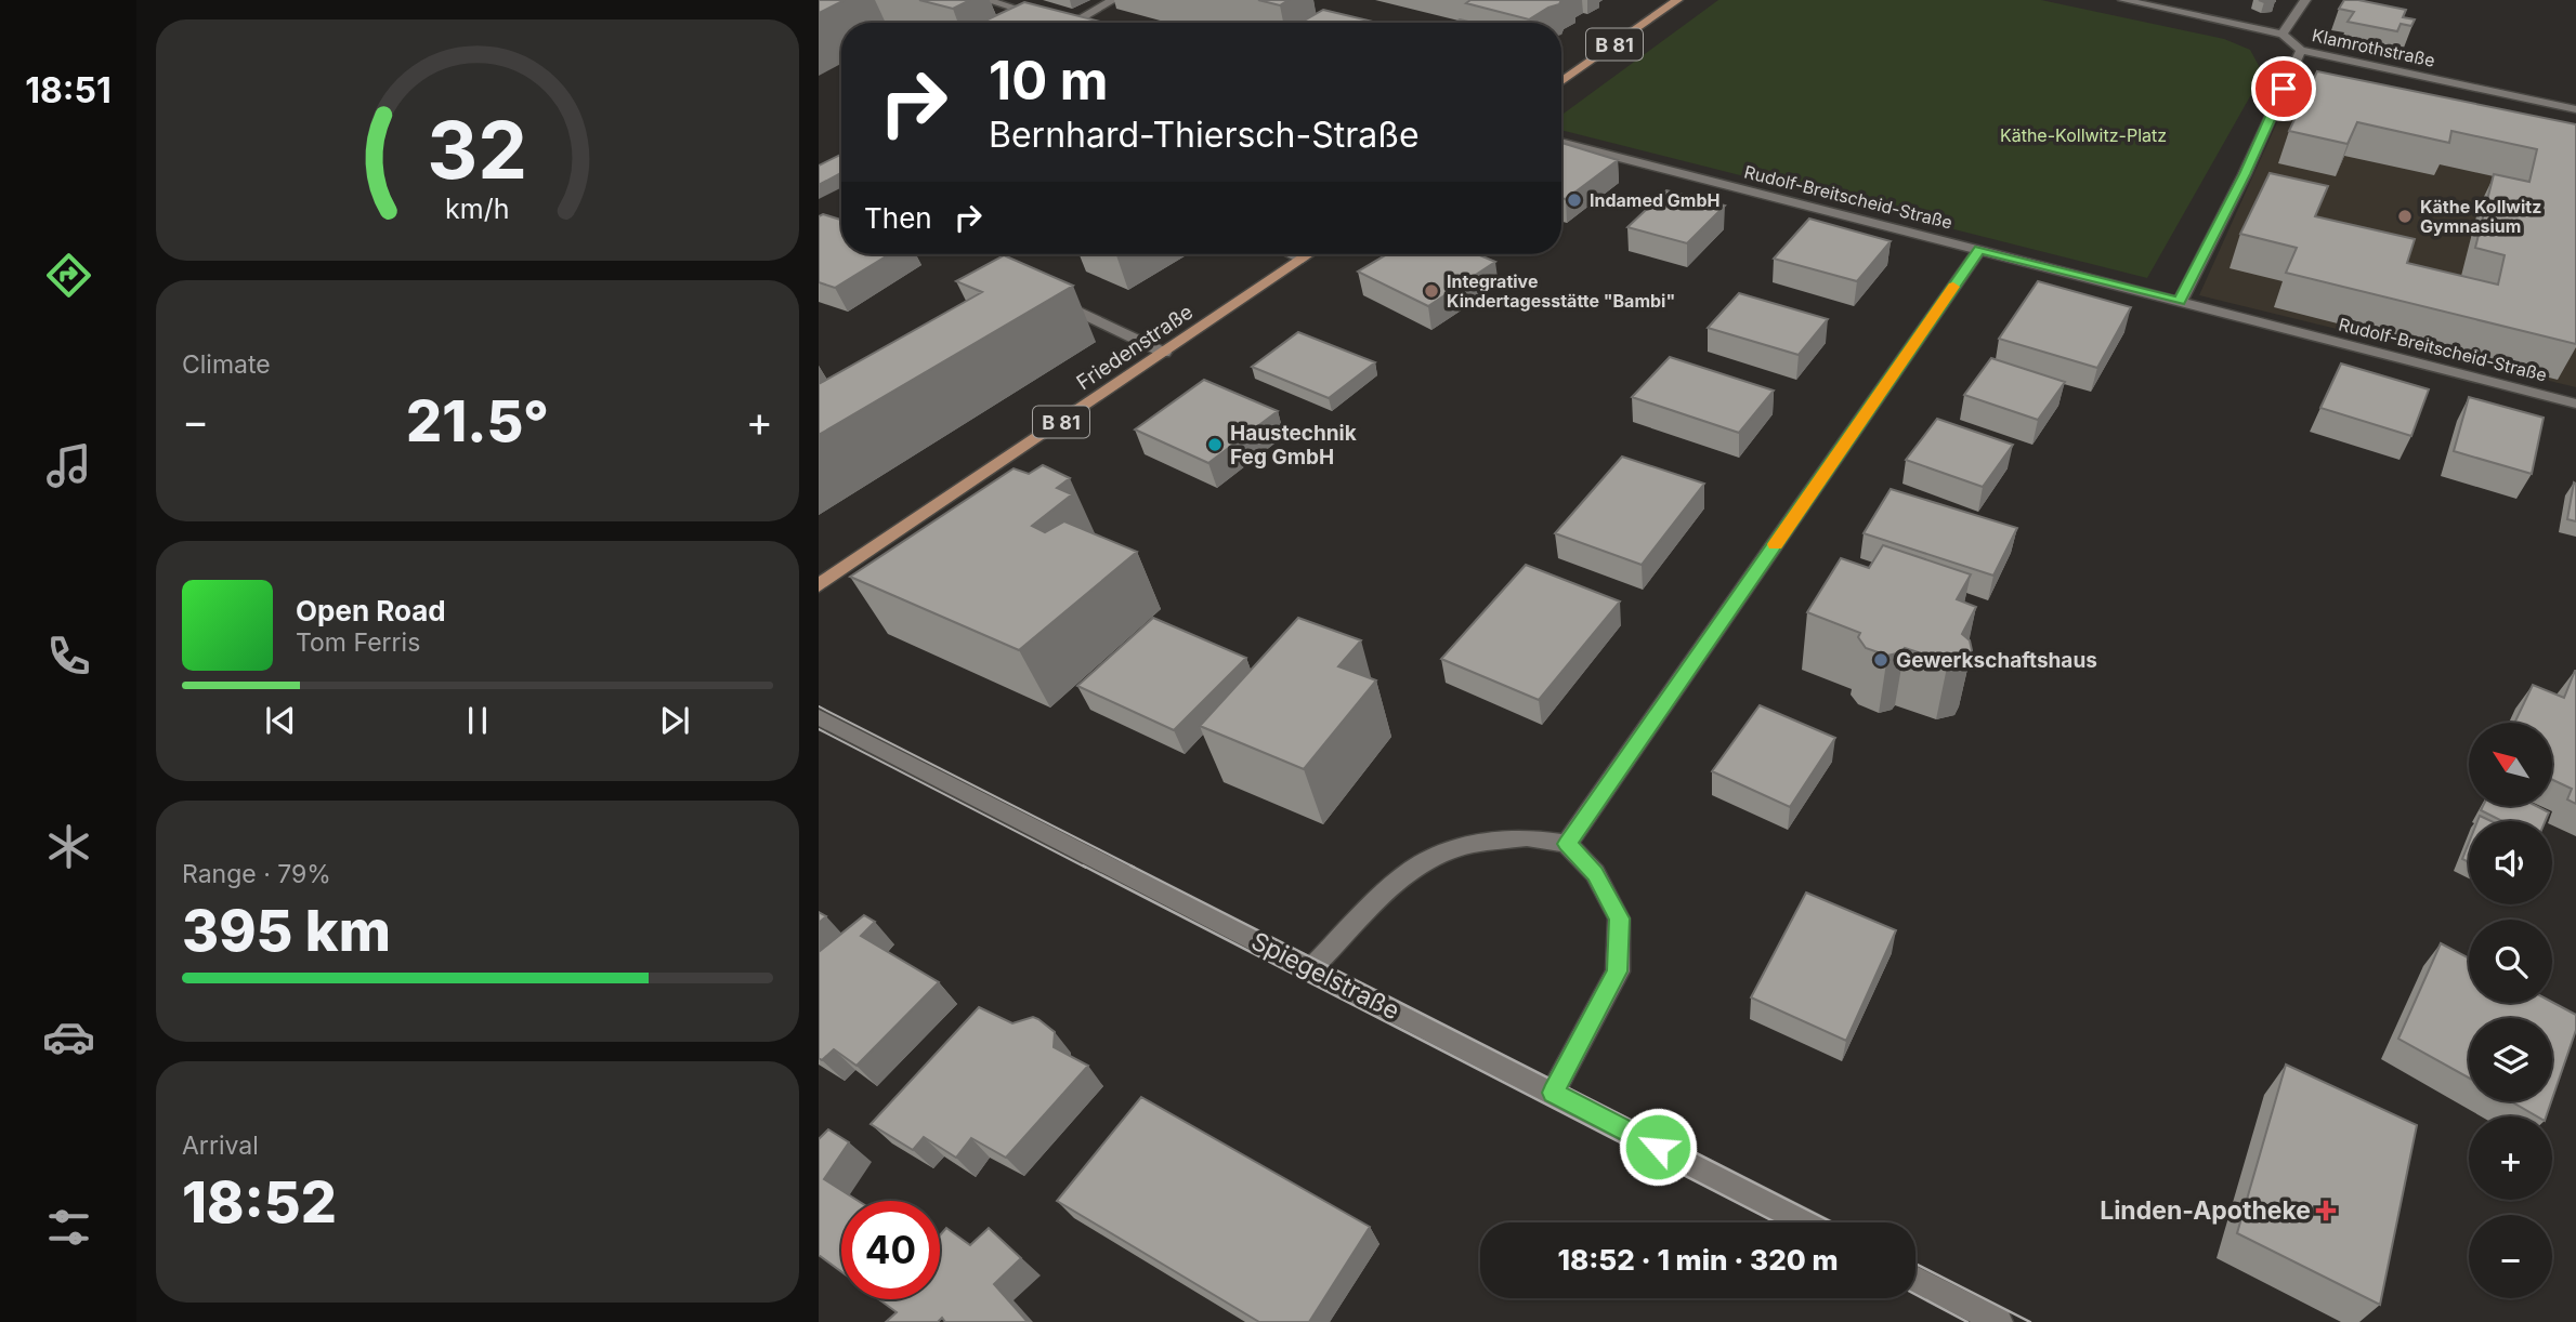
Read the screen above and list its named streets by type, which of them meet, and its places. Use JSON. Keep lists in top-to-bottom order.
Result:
{
  "streets": {
    "main road": ["B 81", "Friedenstraße"],
    "street": ["Klamrothstraße", "Rudolf-Breitscheid-Straße", "Spiegelstraße"]
  },
  "parks": ["Käthe-Kollwitz-Platz"],
  "places": {
    "other": [
      "Indamed GmbH",
      "Käthe Kollwitz Gymnasium",
      "Integrative Kindertagesstätte \"Bambi\"",
      "Haustechnik Feg GmbH",
      "Gewerkschaftshaus"
    ],
    "health": ["Linden-Apotheke"]
  },
  "north": "top left",
  "page": {
    "tabs": "18:51",
    "turn": ["10 m", "Bernhard-Thiersch-Straße"],
    "then": "Then",
    "tile": [
      "Climate",
      ["Range · 79%", "395 km"],
      ["Arrival", "18:52"]
    ],
    "heat": ["−", "21.5°", "+"],
    "song": ["Open Road", "Tom Ferris"],
    "map_buttons": ["+", "−"],
    "limit": "40",
    "trip": "18:52 · 1 min · 320 m",
    "gauge": ["32", "km/h"]
  }
}
